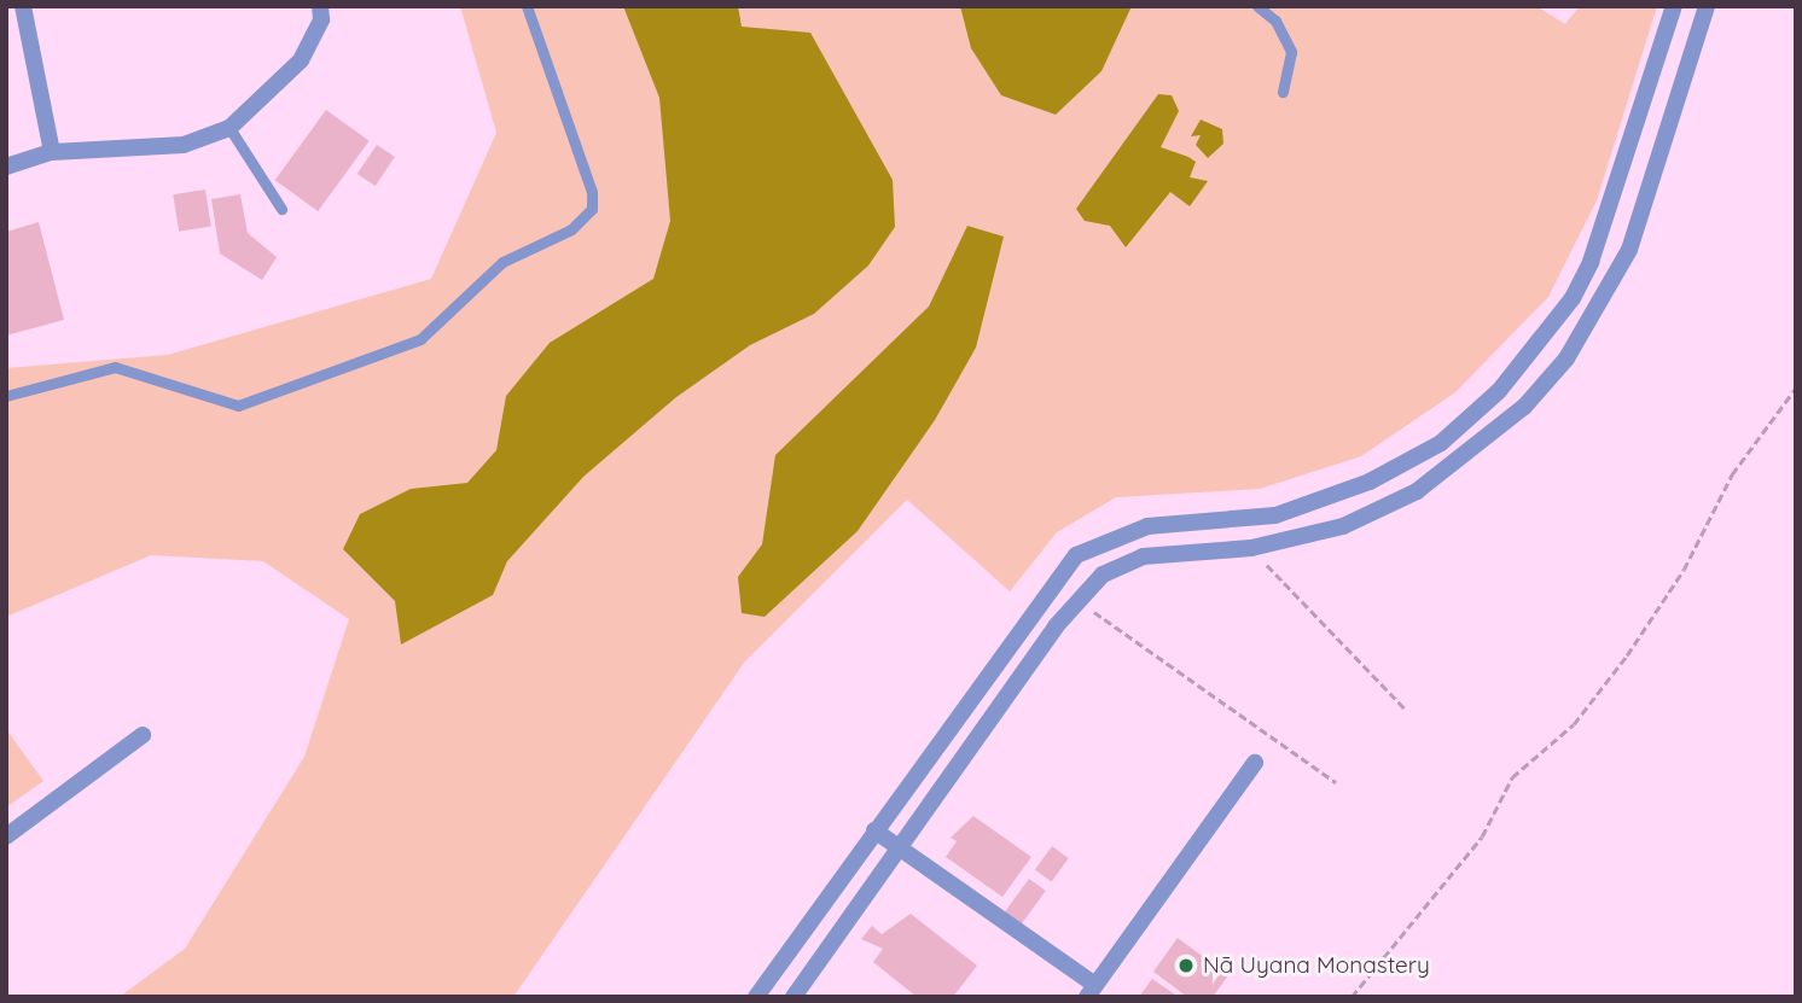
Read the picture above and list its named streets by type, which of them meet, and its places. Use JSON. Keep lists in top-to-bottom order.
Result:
{
  "places": ["Nā Uyana Monastery"]
}
